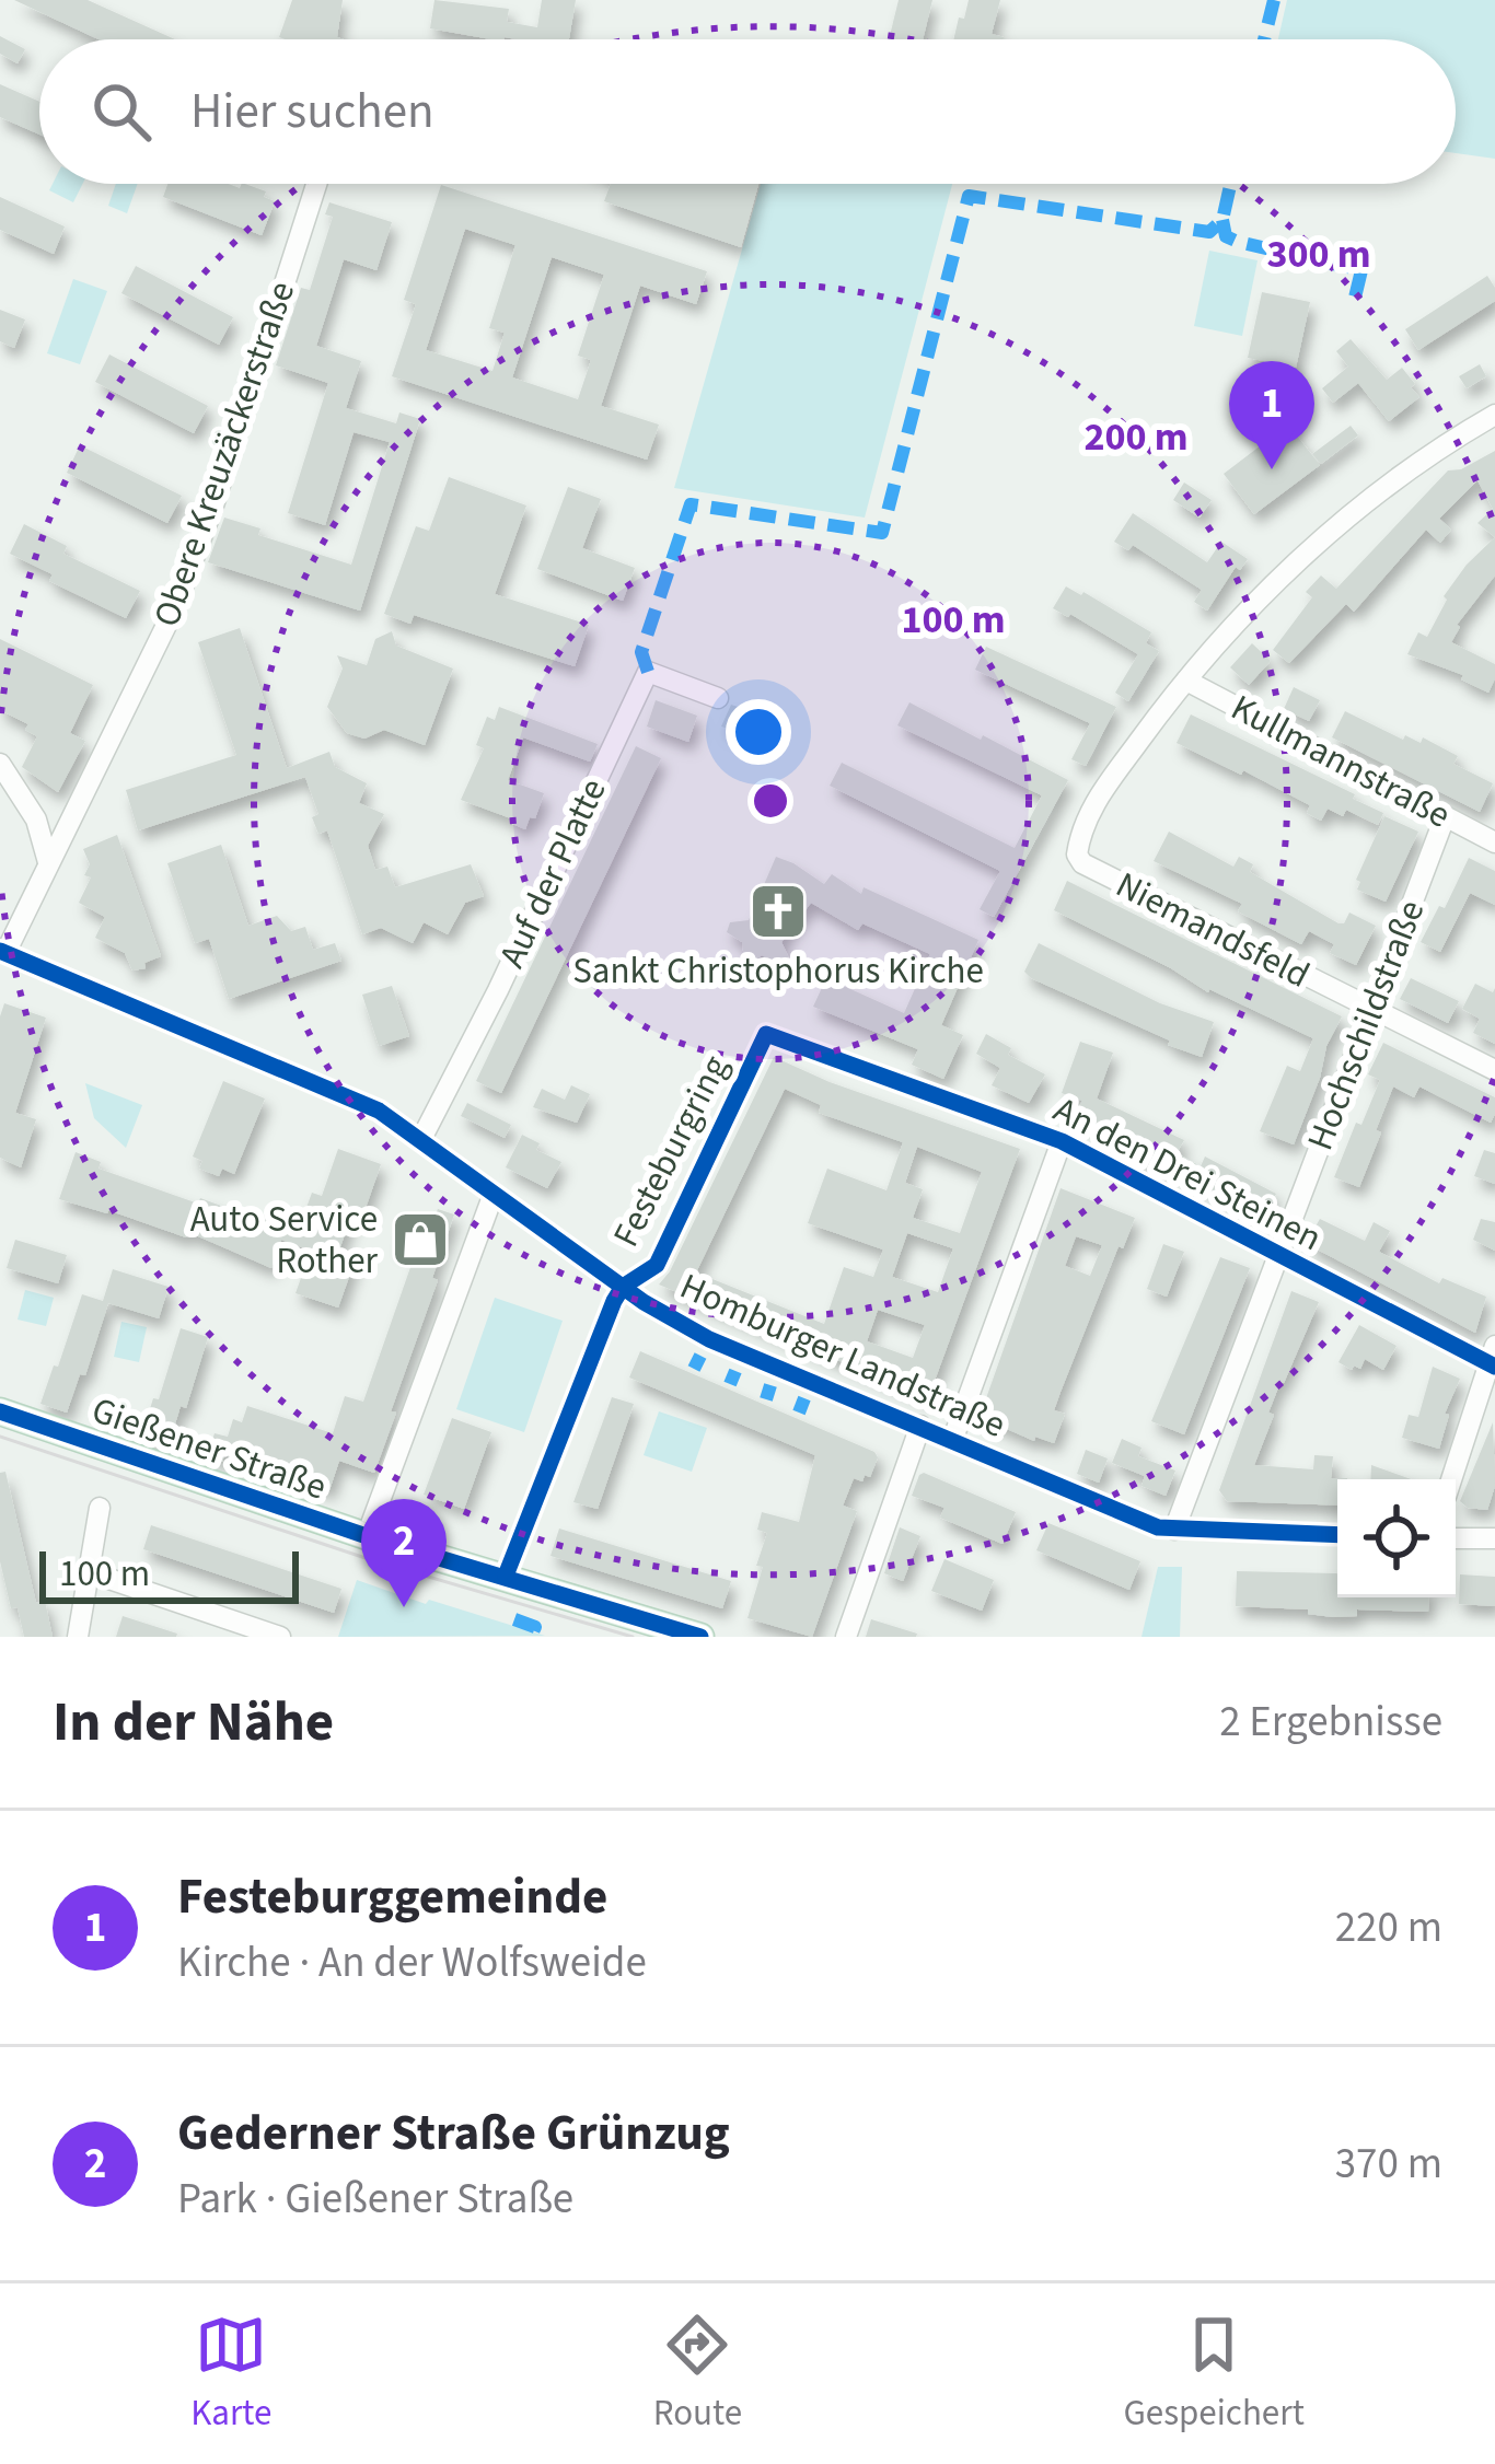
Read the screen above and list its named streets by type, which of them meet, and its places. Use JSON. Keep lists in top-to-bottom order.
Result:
{
  "streets": {
    "main road": ["Gießener Straße"],
    "street": [
      "Obere Kreuzäckerstraße",
      "Kullmannstraße",
      "Auf der Platte",
      "Niemandsfeld",
      "Hochschildstraße",
      "Festeburgring",
      "An den Drei Steinen",
      "Homburger Landstraße"
    ]
  },
  "crossings": [
    ["Obere Kreuzäckerstraße", "Homburger Landstraße"],
    ["Kullmannstraße", "Niemandsfeld"],
    ["Kullmannstraße", "Hochschildstraße"],
    ["Auf der Platte", "Homburger Landstraße"],
    ["Niemandsfeld", "Hochschildstraße"],
    ["Hochschildstraße", "An den Drei Steinen"],
    ["Hochschildstraße", "Homburger Landstraße"],
    ["Festeburgring", "An den Drei Steinen"],
    ["Festeburgring", "Homburger Landstraße"]
  ],
  "places": {
    "church": ["Sankt Christophorus Kirche"],
    "shop": ["Auto Service Rother"]
  },
  "scale_bar": "100 m",
  "page": {
    "search": "Hier suchen",
    "pins": ["1", "2"],
    "scale": "100 m",
    "heading": ["In der Nähe", "2 Ergebnisse"],
    "list": [
      {
        "mark": "1",
        "name": "Festeburggemeinde",
        "note": "Kirche · An der Wolfsweide",
        "value": "220 m"
      },
      {
        "mark": "2",
        "name": "Gederner Straße Grünzug",
        "note": "Park · Gießener Straße",
        "value": "370 m"
      }
    ],
    "nav": ["Karte", "Route", "Gespeichert"]
  },
  "rings": ["300 m", "200 m", "100 m"]
}
